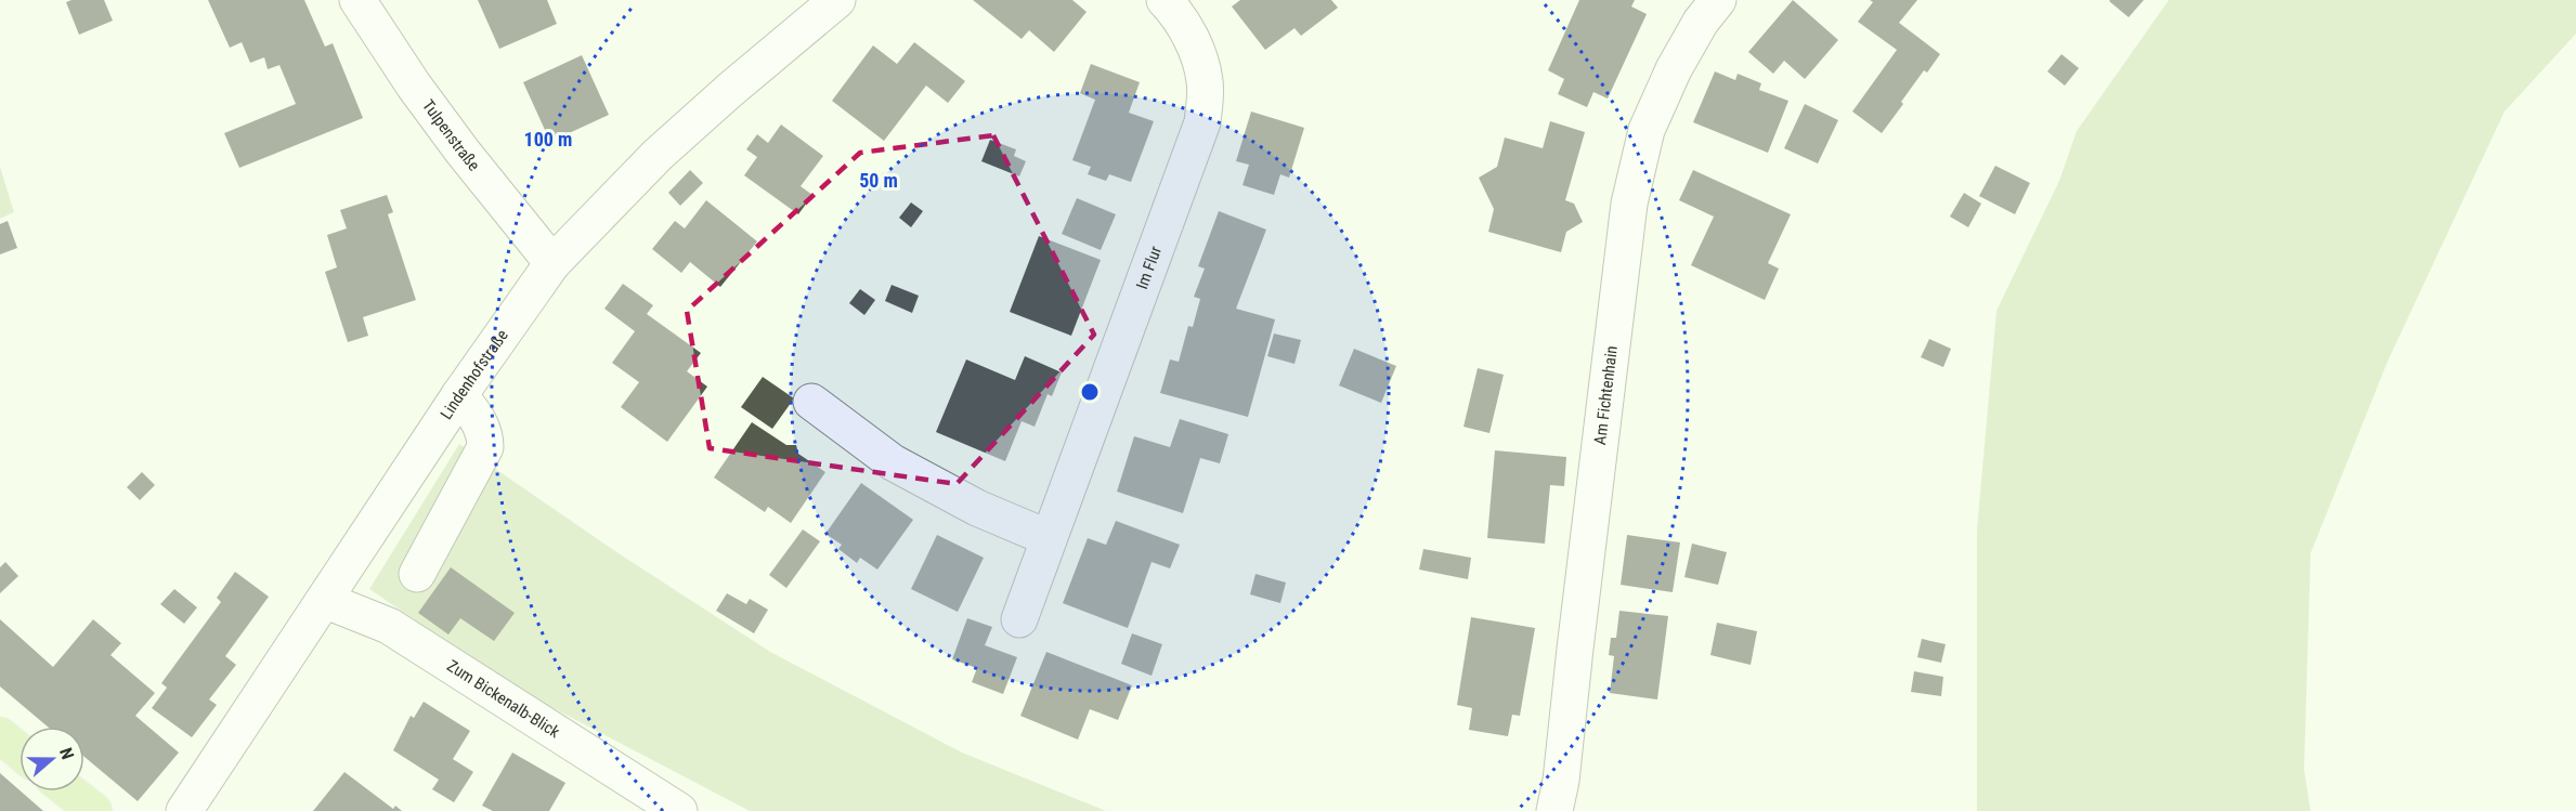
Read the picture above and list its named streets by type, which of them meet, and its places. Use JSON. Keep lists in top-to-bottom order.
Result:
{
  "streets": {
    "street": [
      "Tulpenstraße",
      "Im Flur",
      "Lindenhofstraße",
      "Am Fichtenhain",
      "Zum Bickenalb-Blick"
    ]
  },
  "crossings": [
    ["Tulpenstraße", "Lindenhofstraße"],
    ["Lindenhofstraße", "Zum Bickenalb-Blick"]
  ],
  "north": "right",
  "rings": ["100 m", "50 m"]
}
